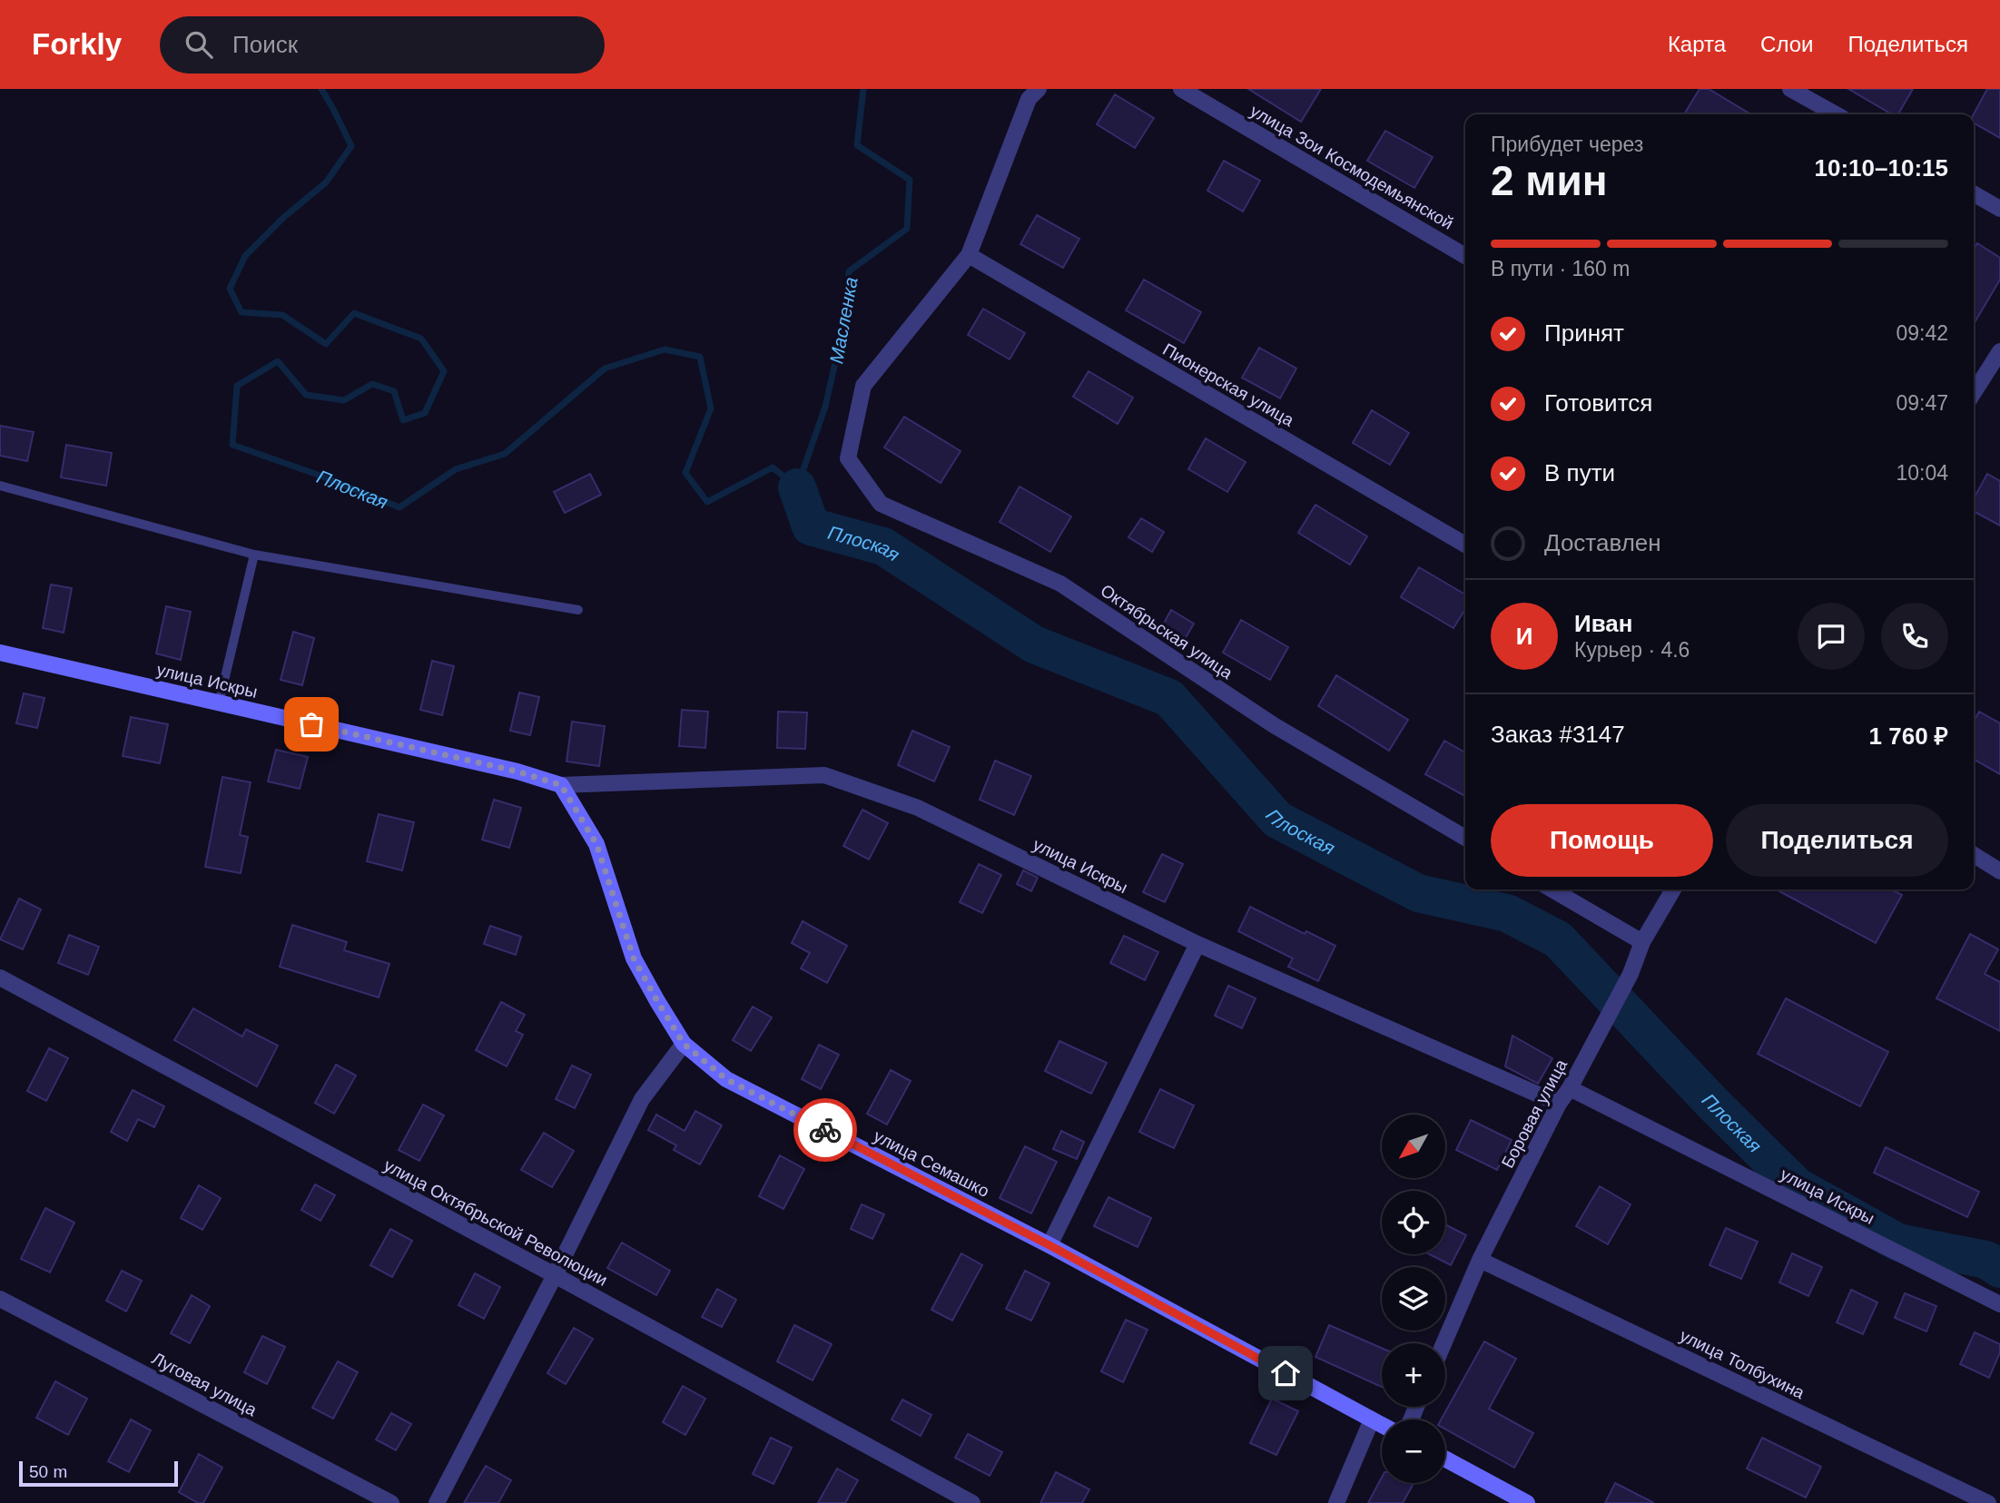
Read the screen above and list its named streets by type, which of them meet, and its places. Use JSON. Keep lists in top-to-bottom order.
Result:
{
  "streets": {
    "main road": ["улица Искры", "улица Семашко"],
    "street": [
      "улица Зои Космодемьянской",
      "Пионерская улица",
      "Октябрьская улица",
      "Боровая улица",
      "улица Октябрьской Революции",
      "улица Толбухина",
      "Луговая улица"
    ]
  },
  "crossings": [
    ["Пионерская улица", "Октябрьская улица"],
    ["улица Искры", "Боровая улица"],
    ["улица Искры", "улица Семашко"],
    ["Боровая улица", "улица Толбухина"]
  ],
  "water": ["Масленка", "Плоская"],
  "scale_bar": "50 m",
  "north": "bottom left",
  "page": {
    "header": "Forkly",
    "search": "Поиск",
    "nav": ["Карта", "Слои", "Поделиться"],
    "heading": ["2 мин", "Прибудет через", "10:10–10:15"],
    "panel": [
      "Иван",
      "Курьер · 4.6",
      "Заказ #3147",
      "1 760 ₽"
    ],
    "bar": "В пути · 160 m",
    "list": [
      ["Принят", "09:42"],
      ["Готовится", "09:47"],
      ["В пути", "10:04"],
      "Доставлен"
    ],
    "round": "И",
    "buttons": ["Помощь", "Поделиться"],
    "map_buttons": ["+", "−"],
    "scale": "50 m"
  }
}
